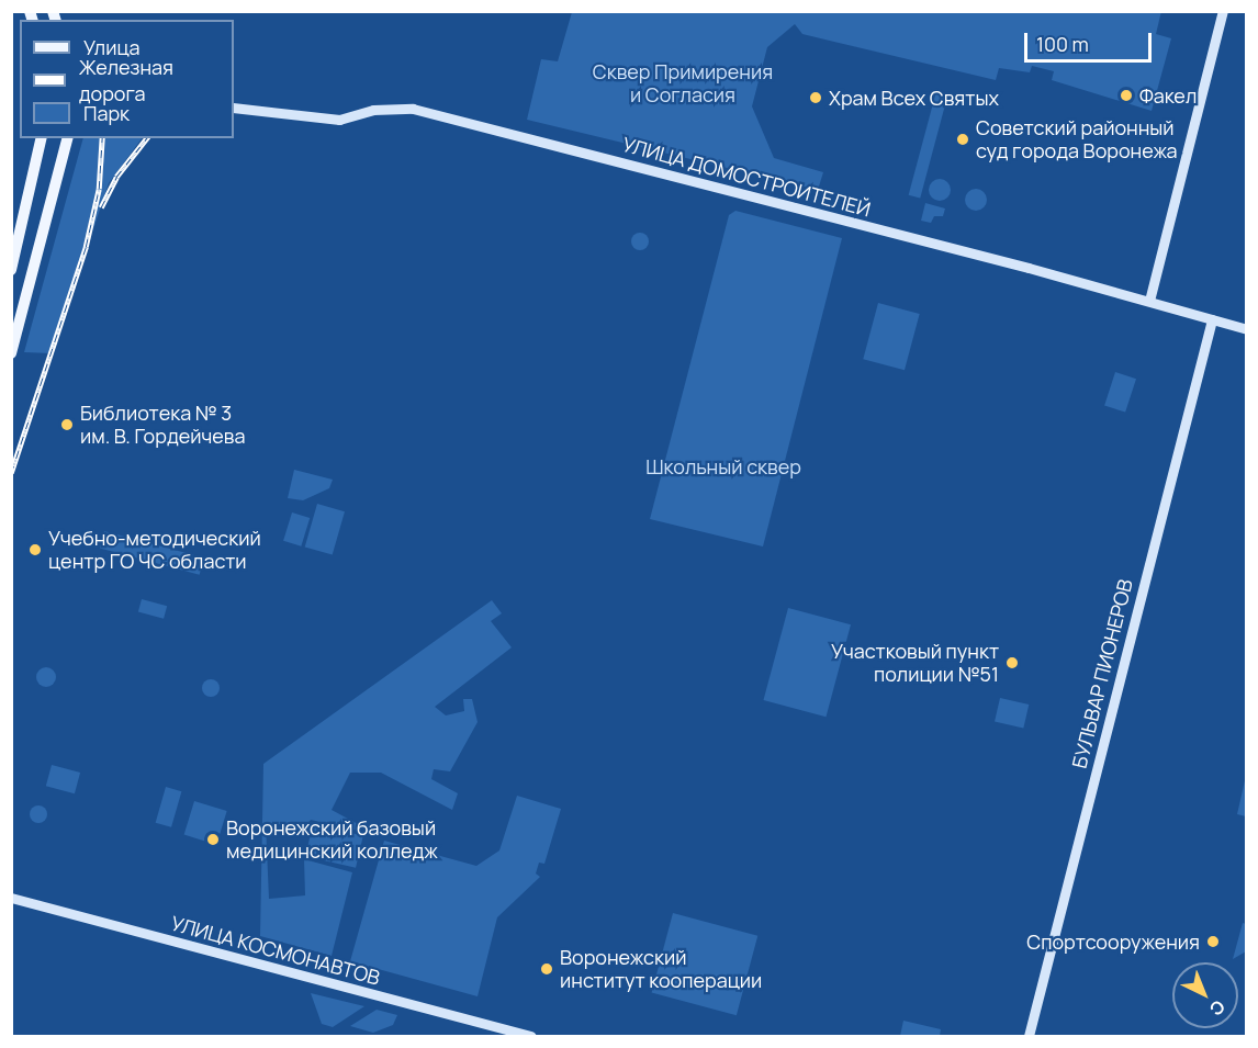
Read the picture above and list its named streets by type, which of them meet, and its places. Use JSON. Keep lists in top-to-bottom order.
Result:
{
  "streets": {
    "street": ["УЛИЦА ДОМОСТРОИТЕЛЕЙ", "БУЛЬВАР ПИОНЕРОВ", "УЛИЦА КОСМОНАВТОВ"]
  },
  "crossings": [
    ["УЛИЦА ДОМОСТРОИТЕЛЕЙ", "БУЛЬВАР ПИОНЕРОВ"]
  ],
  "parks": ["Сквер Примирения и Согласия", "Школьный сквер"],
  "places": [
    "Факел",
    "Храм Всех Святых",
    "Советский районный суд города Воронежа",
    "Библиотека № 3 им. В. Гордейчева",
    "Учебно-методический центр ГО ЧС области",
    "Участковый пункт полиции №51",
    "Воронежский базовый медицинский колледж",
    "Спортсооружения",
    "Воронежский институт кооперации"
  ],
  "legend": ["Улица", "Железная дорога", "Парк"],
  "scale_bar": "100 m",
  "north": "bottom right"
}
